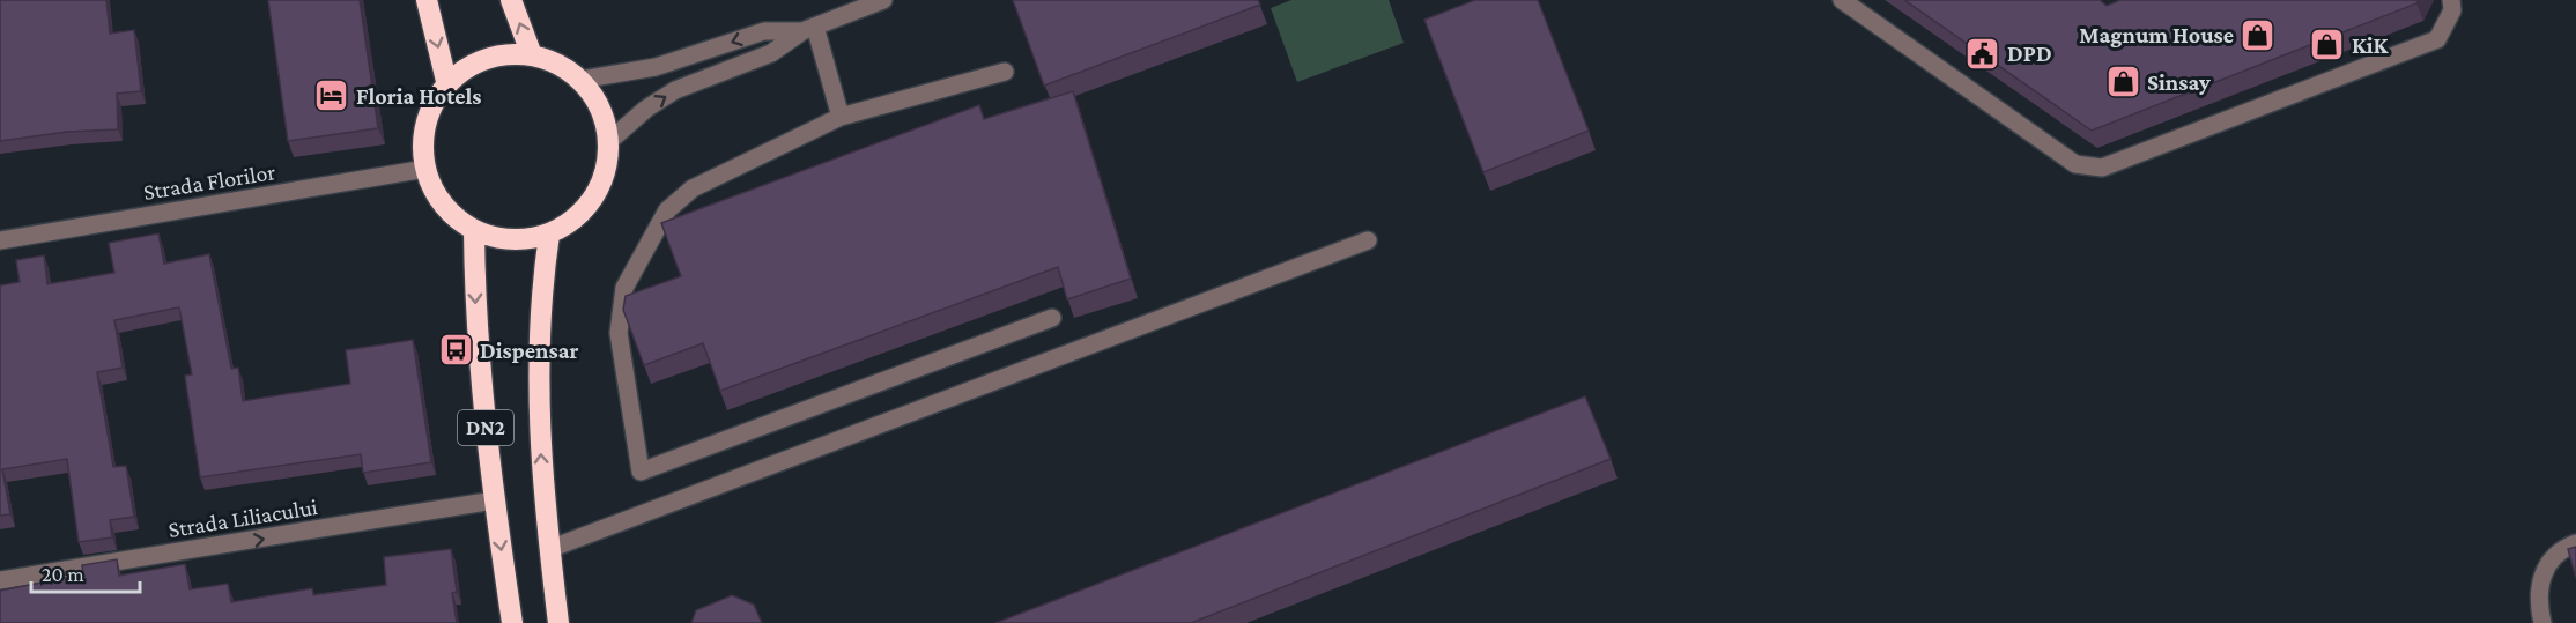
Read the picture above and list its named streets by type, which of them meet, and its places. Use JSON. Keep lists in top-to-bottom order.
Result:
{
  "streets": {
    "highway": ["DN2"],
    "street": ["Strada Florilor", "Strada Liliacului"]
  },
  "crossings": [
    ["Strada Florilor", "DN2"],
    ["DN2", "Strada Liliacului"]
  ],
  "one_way": ["Strada Liliacului"],
  "places": {
    "shop": ["Magnum House", "KiK", "Sinsay"],
    "public building": ["DPD"],
    "hotel": ["Floria Hotels"],
    "bus stop": ["Dispensar"]
  },
  "scale_bar": "20 m"
}
